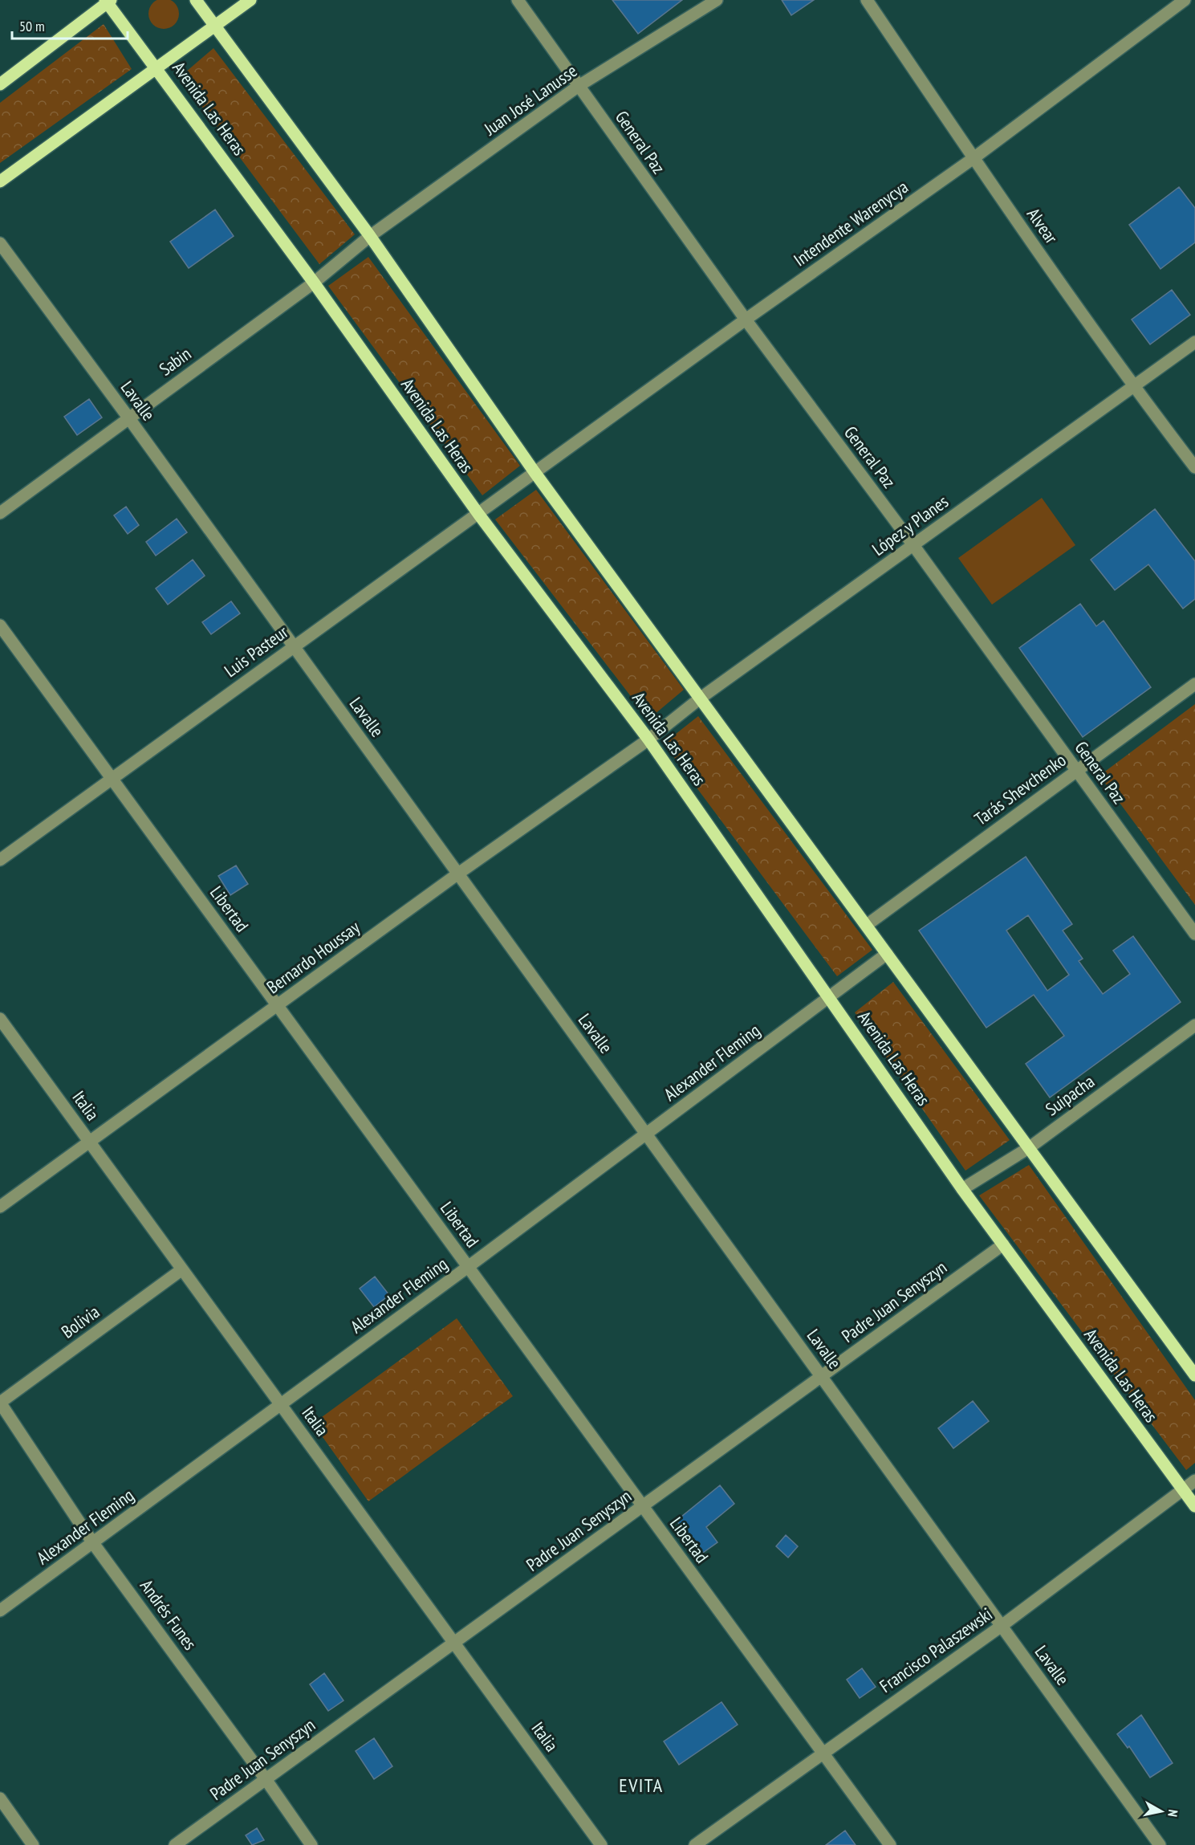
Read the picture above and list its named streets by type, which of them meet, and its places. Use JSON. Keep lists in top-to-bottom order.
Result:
{
  "streets": {
    "main road": ["Avenida Las Heras"],
    "street": [
      "Juan José Lanusse",
      "General Paz",
      "Intendente Warenycya",
      "Alvear",
      "Sabin",
      "Lavalle",
      "López y Planes",
      "Luis Pasteur",
      "Tarás Shevchenko",
      "Libertad",
      "Bernardo Houssay",
      "Alexander Fleming",
      "Suipacha",
      "Italia",
      "Padre Juan Senyszyn",
      "Bolivia",
      "Andrés Funes",
      "Francisco Palaszewski"
    ]
  },
  "crossings": [
    ["Juan José Lanusse", "General Paz"],
    ["Juan José Lanusse", "Sabin"],
    ["Avenida Las Heras", "Sabin"],
    ["Avenida Las Heras", "López y Planes"],
    ["Avenida Las Heras", "Luis Pasteur"],
    ["Avenida Las Heras", "Bernardo Houssay"],
    ["Avenida Las Heras", "Alexander Fleming"],
    ["Avenida Las Heras", "Suipacha"],
    ["Avenida Las Heras", "Padre Juan Senyszyn"],
    ["Avenida Las Heras", "Francisco Palaszewski"],
    ["General Paz", "Intendente Warenycya"],
    ["General Paz", "López y Planes"],
    ["General Paz", "Tarás Shevchenko"],
    ["Intendente Warenycya", "Alvear"],
    ["Intendente Warenycya", "Luis Pasteur"],
    ["Alvear", "López y Planes"],
    ["Sabin", "Lavalle"],
    ["Lavalle", "Luis Pasteur"],
    ["Lavalle", "Bernardo Houssay"],
    ["Lavalle", "Alexander Fleming"],
    ["Lavalle", "Padre Juan Senyszyn"],
    ["Lavalle", "Francisco Palaszewski"],
    ["López y Planes", "Bernardo Houssay"],
    ["Luis Pasteur", "Libertad"],
    ["Libertad", "Bernardo Houssay"],
    ["Libertad", "Alexander Fleming"],
    ["Libertad", "Padre Juan Senyszyn"],
    ["Libertad", "Francisco Palaszewski"],
    ["Bernardo Houssay", "Italia"],
    ["Alexander Fleming", "Italia"],
    ["Alexander Fleming", "Andrés Funes"],
    ["Italia", "Padre Juan Senyszyn"],
    ["Italia", "Bolivia"],
    ["Padre Juan Senyszyn", "Andrés Funes"],
    ["Bolivia", "Andrés Funes"]
  ],
  "districts": ["EVITA"],
  "scale_bar": "50 m",
  "north": "right"
}
